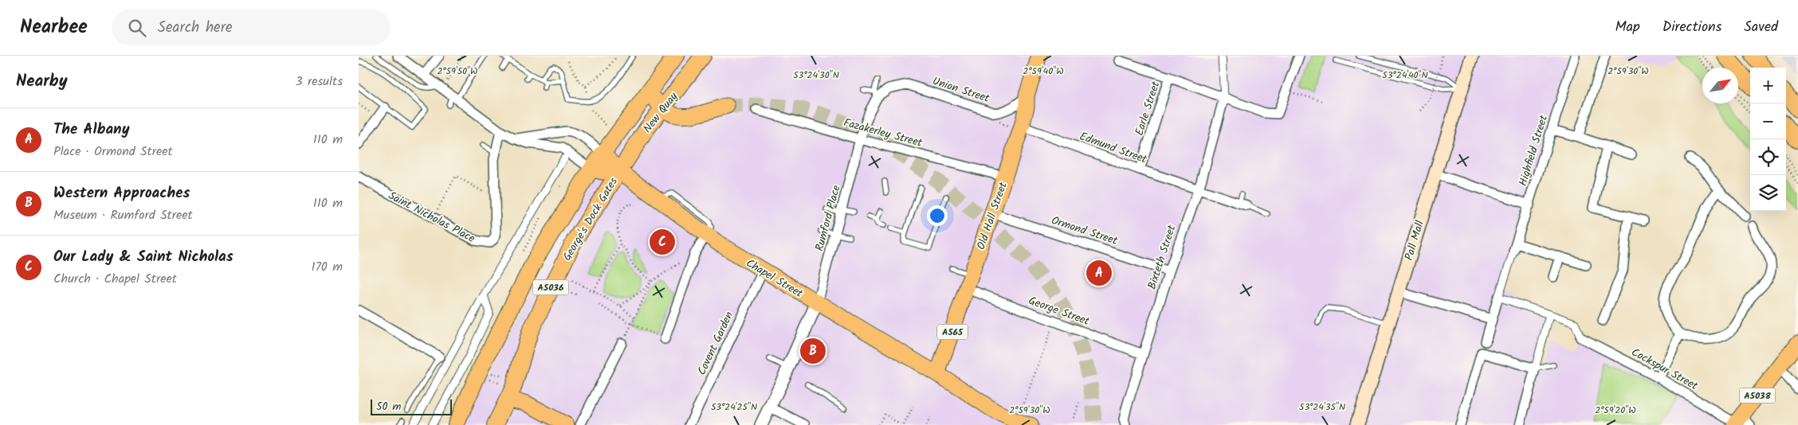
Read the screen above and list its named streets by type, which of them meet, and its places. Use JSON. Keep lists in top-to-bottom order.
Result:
{
  "streets": {
    "highway": ["New Quay", "George's Dock Gates", "A5036"],
    "main road": [
      "Old Hall Street",
      "Pall Mall",
      "Chapel Street",
      "A565",
      "A5038"
    ],
    "street": [
      "Union Street",
      "Earle Street",
      "Fazakerley Street",
      "Edmund Street",
      "Highfield Street",
      "Saint Nicholas Place",
      "Rumford Place",
      "Ormond Street",
      "Bixteth Street",
      "George Street",
      "Covent Garden",
      "Cockspur Street"
    ]
  },
  "crossings": [
    ["Union Street", "Old Hall Street"],
    ["Union Street", "Rumford Place"],
    ["Earle Street", "Edmund Street"],
    ["New Quay", "George's Dock Gates"],
    ["New Quay", "Chapel Street"],
    ["New Quay", "A5036"],
    ["Fazakerley Street", "Old Hall Street"],
    ["Fazakerley Street", "Rumford Place"],
    ["Edmund Street", "Old Hall Street"],
    ["Edmund Street", "Bixteth Street"],
    ["Old Hall Street", "Ormond Street"],
    ["Old Hall Street", "Chapel Street"],
    ["Old Hall Street", "George Street"],
    ["Rumford Place", "Chapel Street"],
    ["George's Dock Gates", "Chapel Street"],
    ["George's Dock Gates", "A5036"],
    ["Ormond Street", "Bixteth Street"],
    ["Bixteth Street", "George Street"],
    ["Chapel Street", "Covent Garden"],
    ["Cockspur Street", "A5038"]
  ],
  "scale_bar": "50 m",
  "north": "top right",
  "page": {
    "header": "Nearbee",
    "search": "Search here",
    "nav": ["Map", "Directions", "Saved"],
    "heading": ["Nearby", "3 results"],
    "map_buttons": ["+", "−"],
    "list": [
      {
        "mark": "A",
        "name": "The Albany",
        "note": "Place · Ormond Street",
        "value": "110 m"
      },
      {
        "mark": "B",
        "name": "Western Approaches",
        "note": "Museum · Rumford Street",
        "value": "110 m"
      },
      {
        "mark": "C",
        "name": "Our Lady & Saint Nicholas",
        "note": "Church · Chapel Street",
        "value": "170 m"
      }
    ],
    "pins": ["C", "A", "B"],
    "scale": "50 m"
  },
  "coordinates": [
    "2°59'50\"W",
    "2°59'40\"W",
    "2°59'30\"W",
    "53°24'40\"N",
    "53°24'30\"N",
    "53°24'25\"N",
    "53°24'35\"N",
    "2°59'20\"W"
  ]
}
